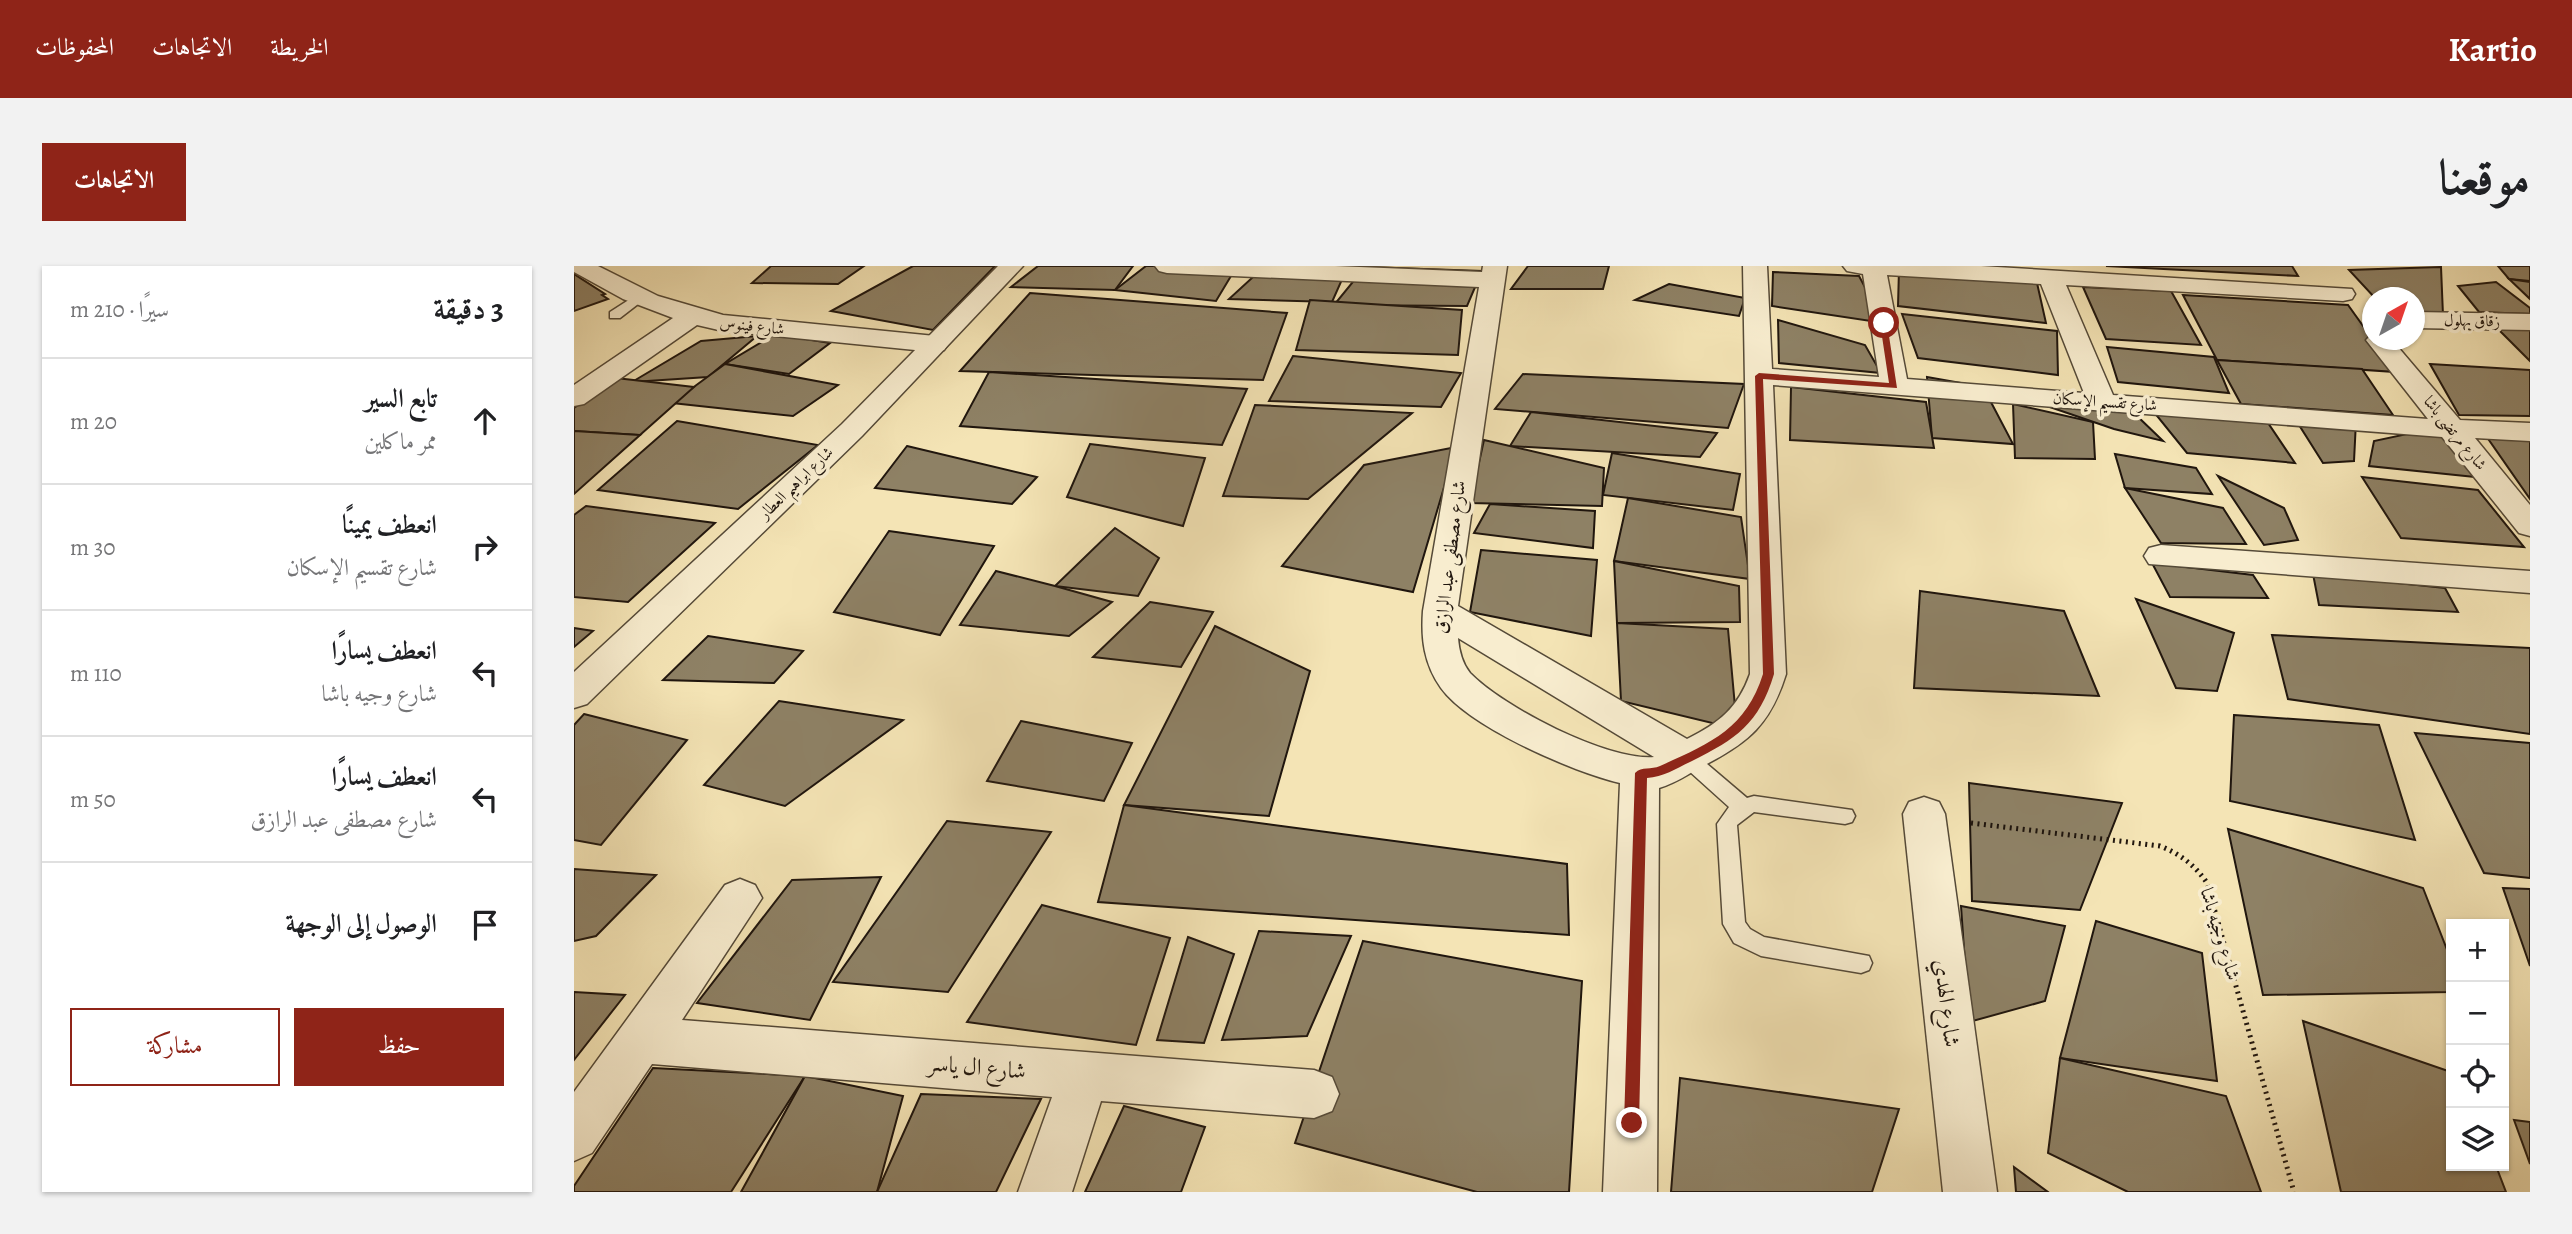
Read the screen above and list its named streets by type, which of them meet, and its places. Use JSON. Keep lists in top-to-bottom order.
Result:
{
  "streets": {
    "street": [
      "زقاق بهلول",
      "شارع فينوس",
      "شارع تقسيم الإسكان",
      "شارع مرتضى باشا",
      "شارع ابراهيم العطار",
      "شارع مصطفى عبد الرازق",
      "شارع الهدي",
      "شارع ال ياسر"
    ],
    "path": ["شارع وجيه باشا"]
  },
  "crossings": [
    ["شارع فينوس", "شارع ابراهيم العطار"],
    ["شارع تقسيم الإسكان", "شارع مرتضى باشا"],
    ["شارع وجيه باشا", "شارع الهدي"]
  ],
  "north": "top right",
  "page": {
    "header": "Kartio",
    "nav": ["الخريطة", "الاتجاهات", "المحفوظات"],
    "title": "موقعنا",
    "buttons": [
      "الاتجاهات",
      ["حفظ", "مشاركة"]
    ],
    "heading": ["3 دقيقة", "سيرًا · 210 m"],
    "list": [
      ["تابع السير", "ممر ماكلين", "20 m"],
      ["انعطف يمينًا", "شارع تقسيم الإسكان", "30 m"],
      ["انعطف يسارًا", "شارع وجيه باشا", "110 m"],
      ["انعطف يسارًا", "شارع مصطفى عبد الرازق", "50 m"],
      "الوصول إلى الوجهة"
    ],
    "map_buttons": ["+", "−"]
  }
}
